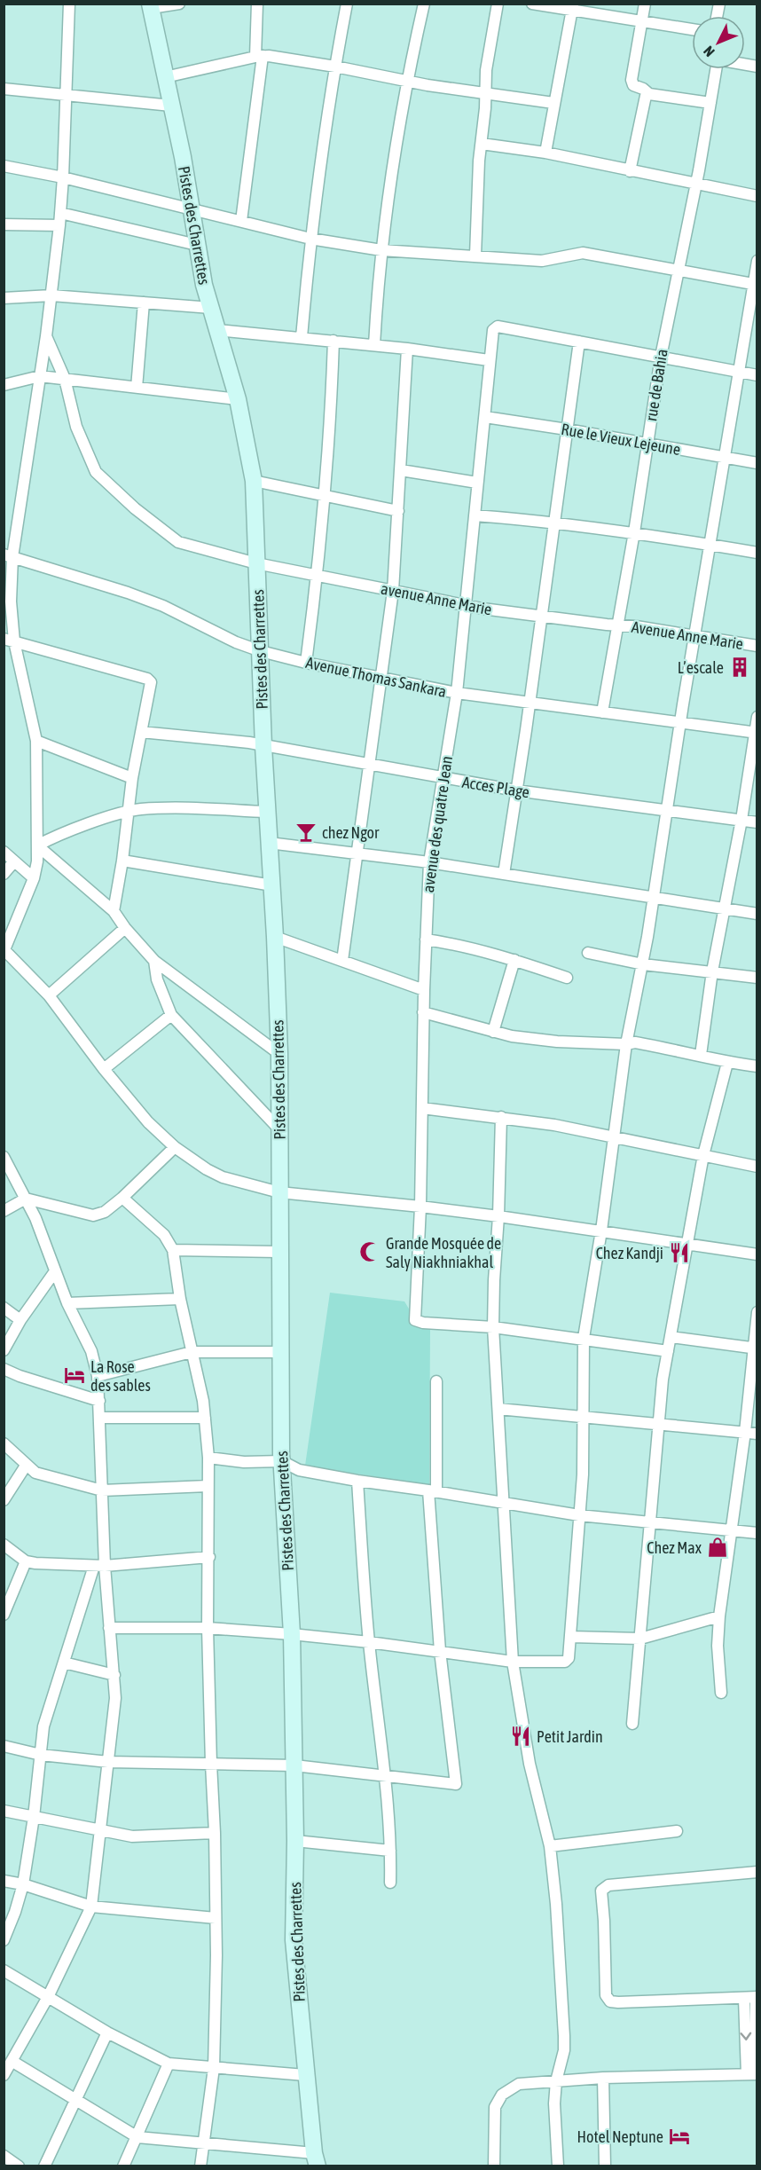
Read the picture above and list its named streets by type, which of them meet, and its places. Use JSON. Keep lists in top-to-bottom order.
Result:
{
  "streets": {
    "main road": ["Pistes des Charrettes"],
    "street": [
      "rue de Bahia",
      "Rue le Vieux Lejeune",
      "avenue Anne Marie",
      "Avenue Anne Marie",
      "Avenue Thomas Sankara",
      "Acces Plage",
      "avenue des quatre Jean"
    ]
  },
  "crossings": [
    ["Pistes des Charrettes", "avenue Anne Marie"],
    ["Pistes des Charrettes", "Avenue Thomas Sankara"],
    ["Pistes des Charrettes", "Acces Plage"],
    ["rue de Bahia", "Rue le Vieux Lejeune"],
    ["rue de Bahia", "avenue Anne Marie"],
    ["rue de Bahia", "Avenue Anne Marie"],
    ["rue de Bahia", "Avenue Thomas Sankara"],
    ["Rue le Vieux Lejeune", "avenue des quatre Jean"],
    ["avenue Anne Marie", "Avenue Anne Marie"],
    ["avenue Anne Marie", "avenue des quatre Jean"],
    ["Avenue Thomas Sankara", "avenue des quatre Jean"],
    ["Acces Plage", "avenue des quatre Jean"]
  ],
  "places": {
    "building": ["L’escale"],
    "bar": ["chez Ngor"],
    "mosque": ["Grande Mosquée de Saly Niakhniakhal"],
    "restaurant": ["Chez Kandji", "Petit Jardin"],
    "hotel": ["La Rose des sables", "Hotel Neptune"],
    "shop": ["Chez Max"]
  },
  "north": "bottom left"
}
